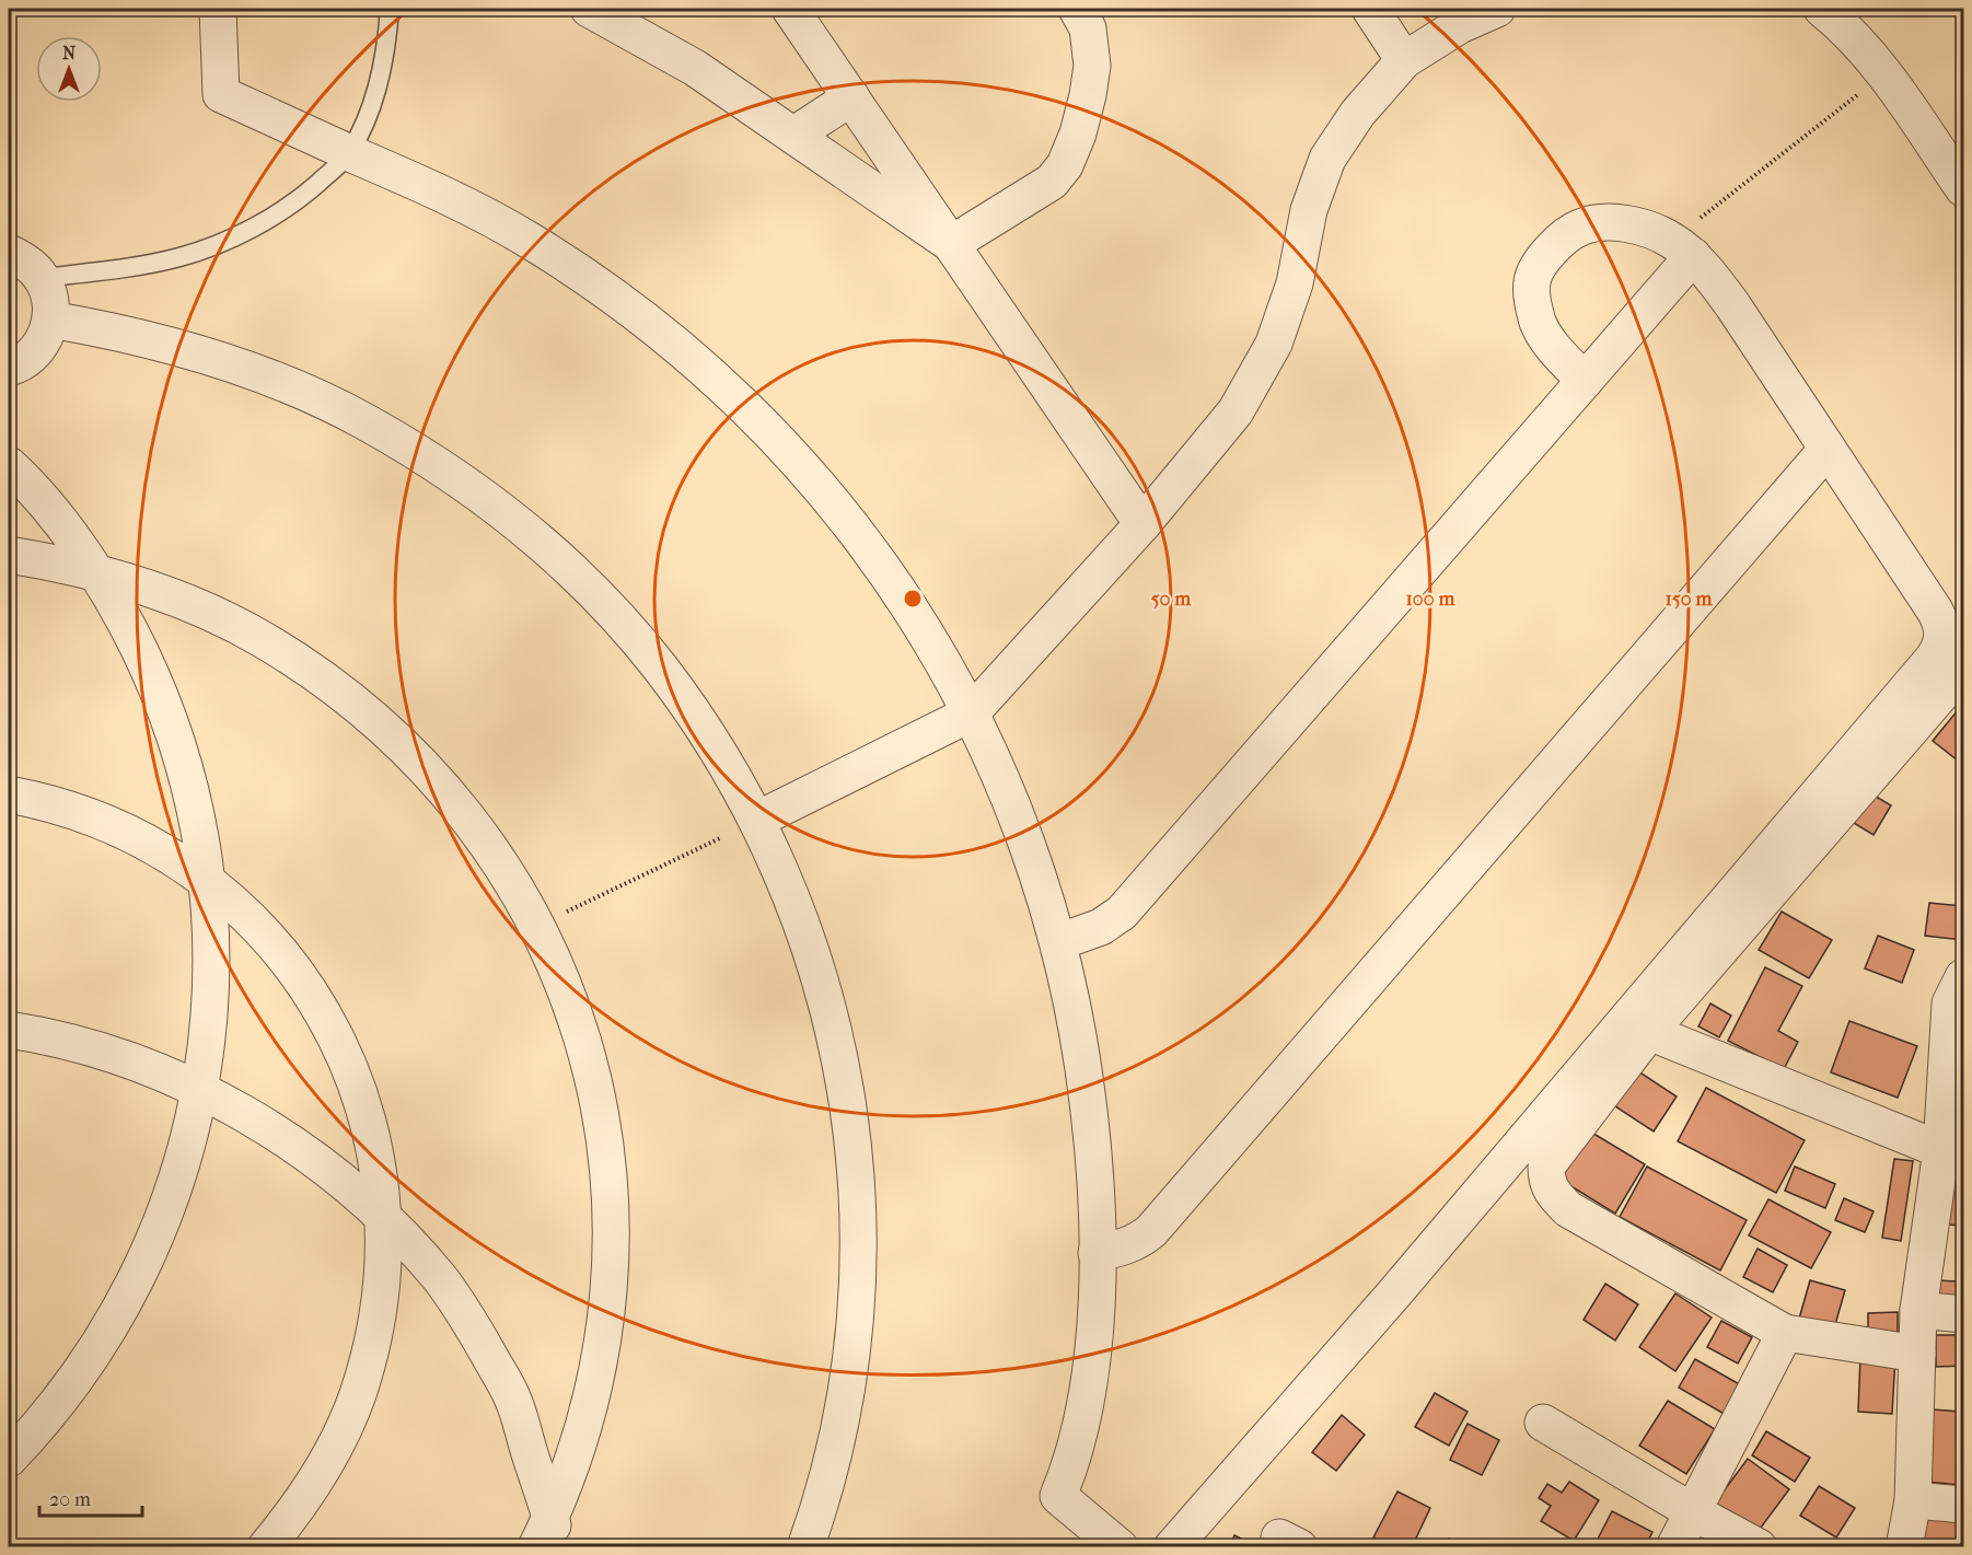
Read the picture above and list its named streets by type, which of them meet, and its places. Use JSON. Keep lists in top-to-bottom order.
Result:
{
  "scale_bar": "20 m",
  "north": "top",
  "rings": ["50 m", "100 m", "150 m"]
}
